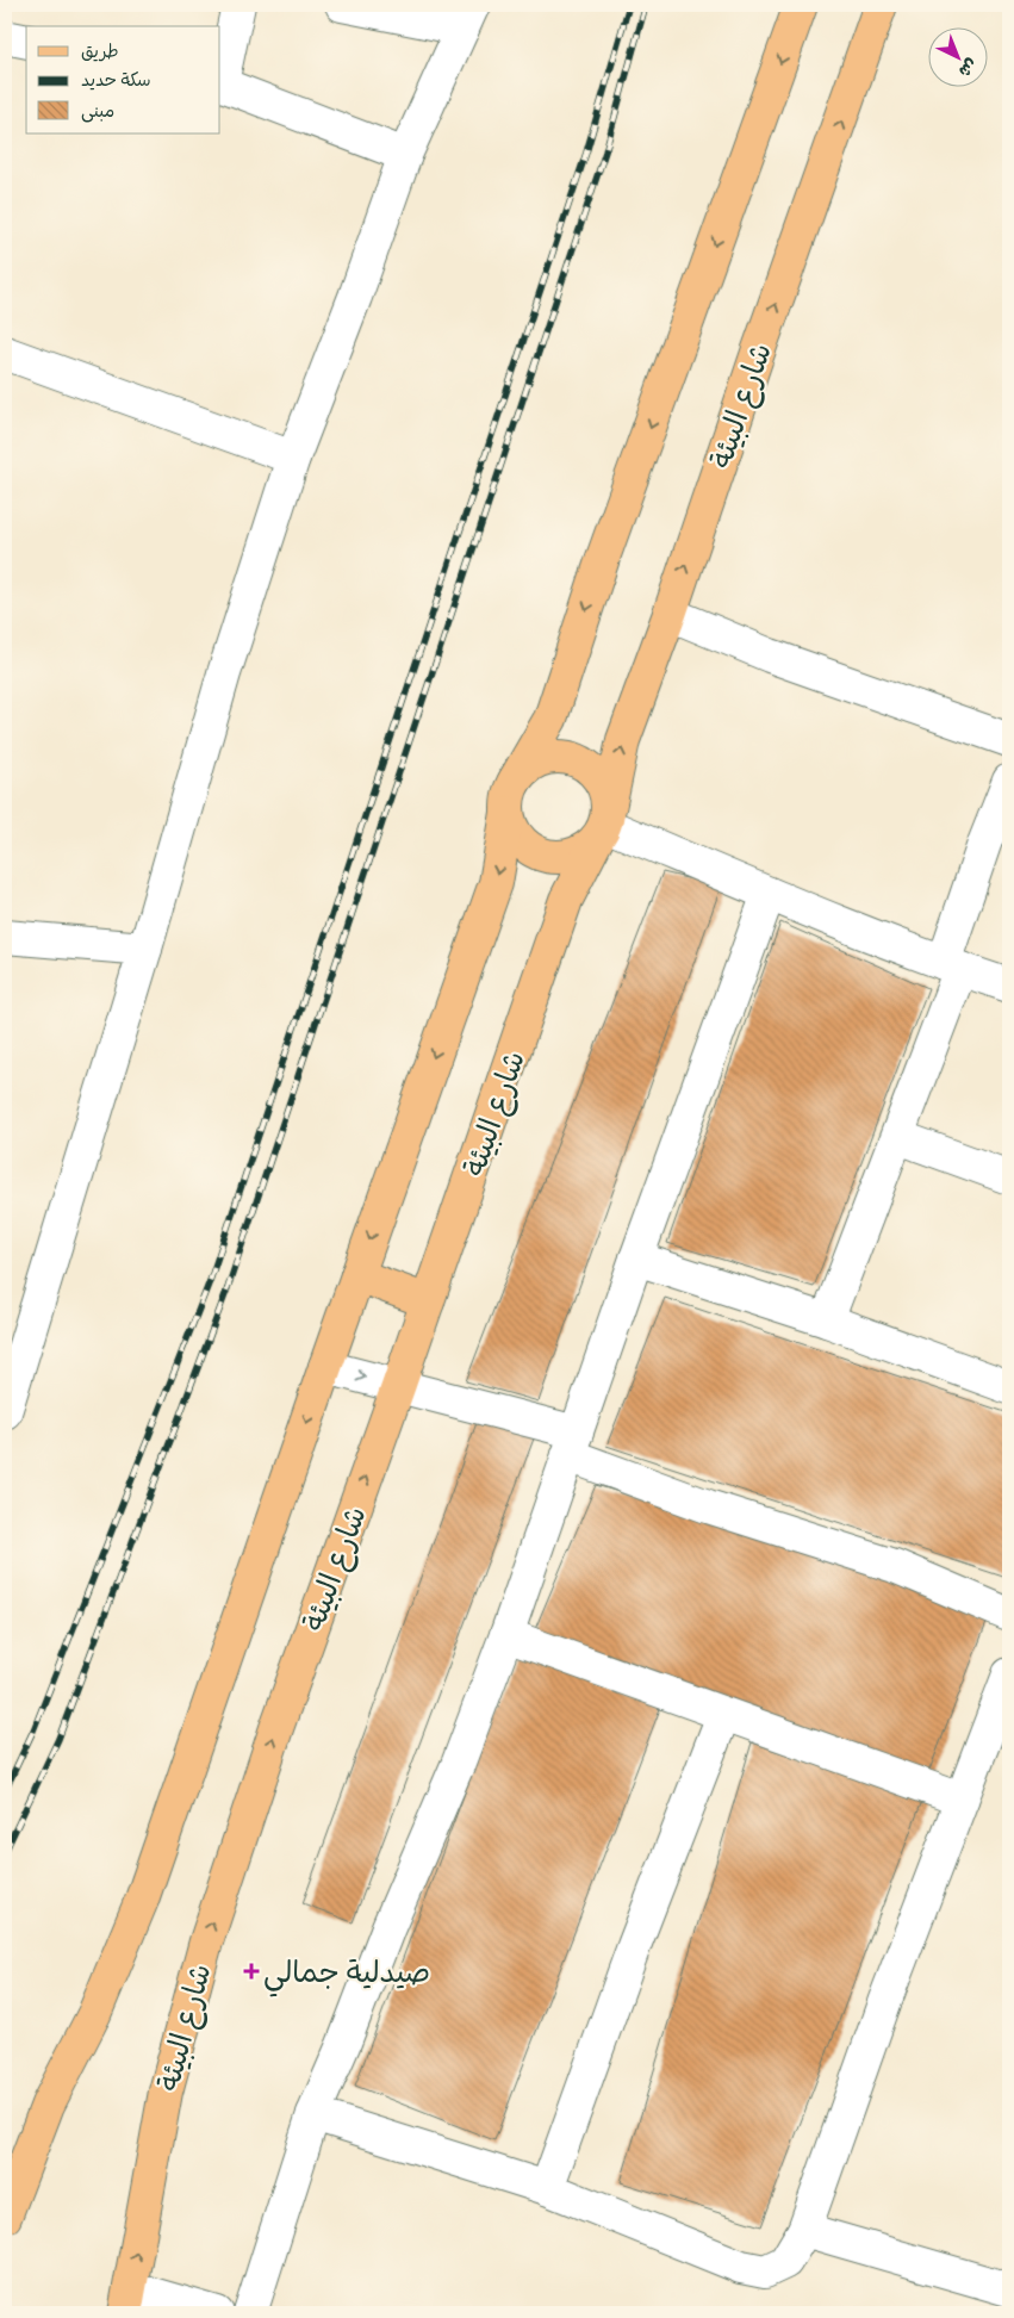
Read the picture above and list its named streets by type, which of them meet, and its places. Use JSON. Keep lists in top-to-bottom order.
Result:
{
  "streets": {
    "main road": ["شارع البيئة"]
  },
  "places": {
    "health": ["صيدلية جمالي"]
  },
  "legend": ["طريق", "سكة حديد", "مبنى"],
  "north": "bottom right"
}
